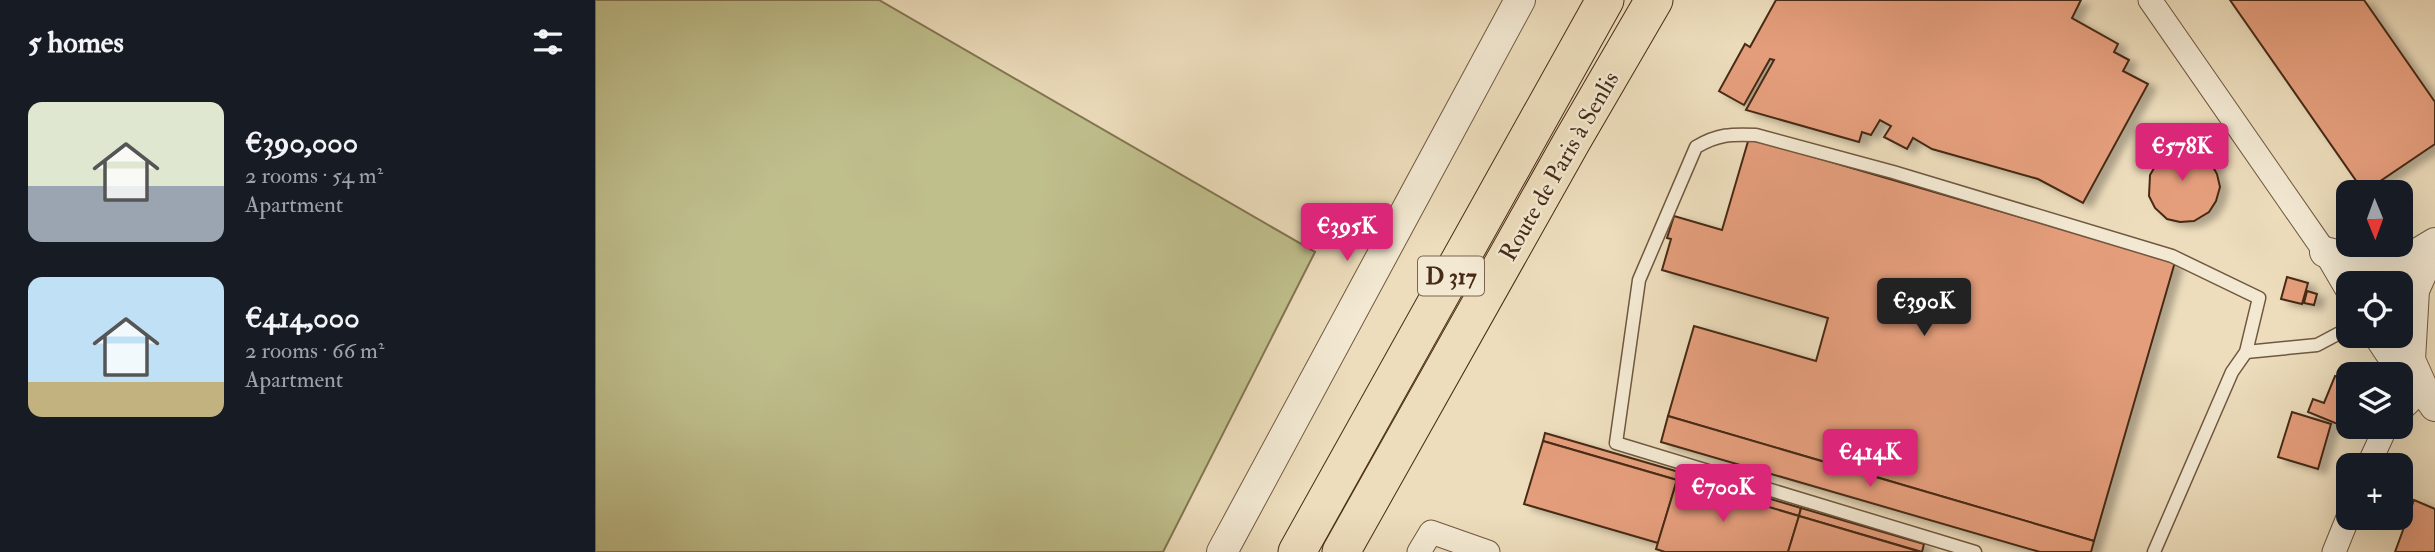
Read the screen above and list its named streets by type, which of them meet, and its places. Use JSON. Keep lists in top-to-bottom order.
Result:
{
  "streets": {
    "main road": ["Route de Paris à Senlis", "D 317"]
  },
  "north": "bottom",
  "page": {
    "heading": "5 homes",
    "list": [
      {
        "name": "€390,000",
        "note": "2 rooms · 54 m² · Apartment"
      },
      {
        "name": "€414,000",
        "note": "2 rooms · 66 m² · Apartment"
      }
    ],
    "price": [
      "€578K",
      "€395K",
      "€390K",
      "€414K",
      "€700K"
    ],
    "map_buttons": "+"
  }
}
